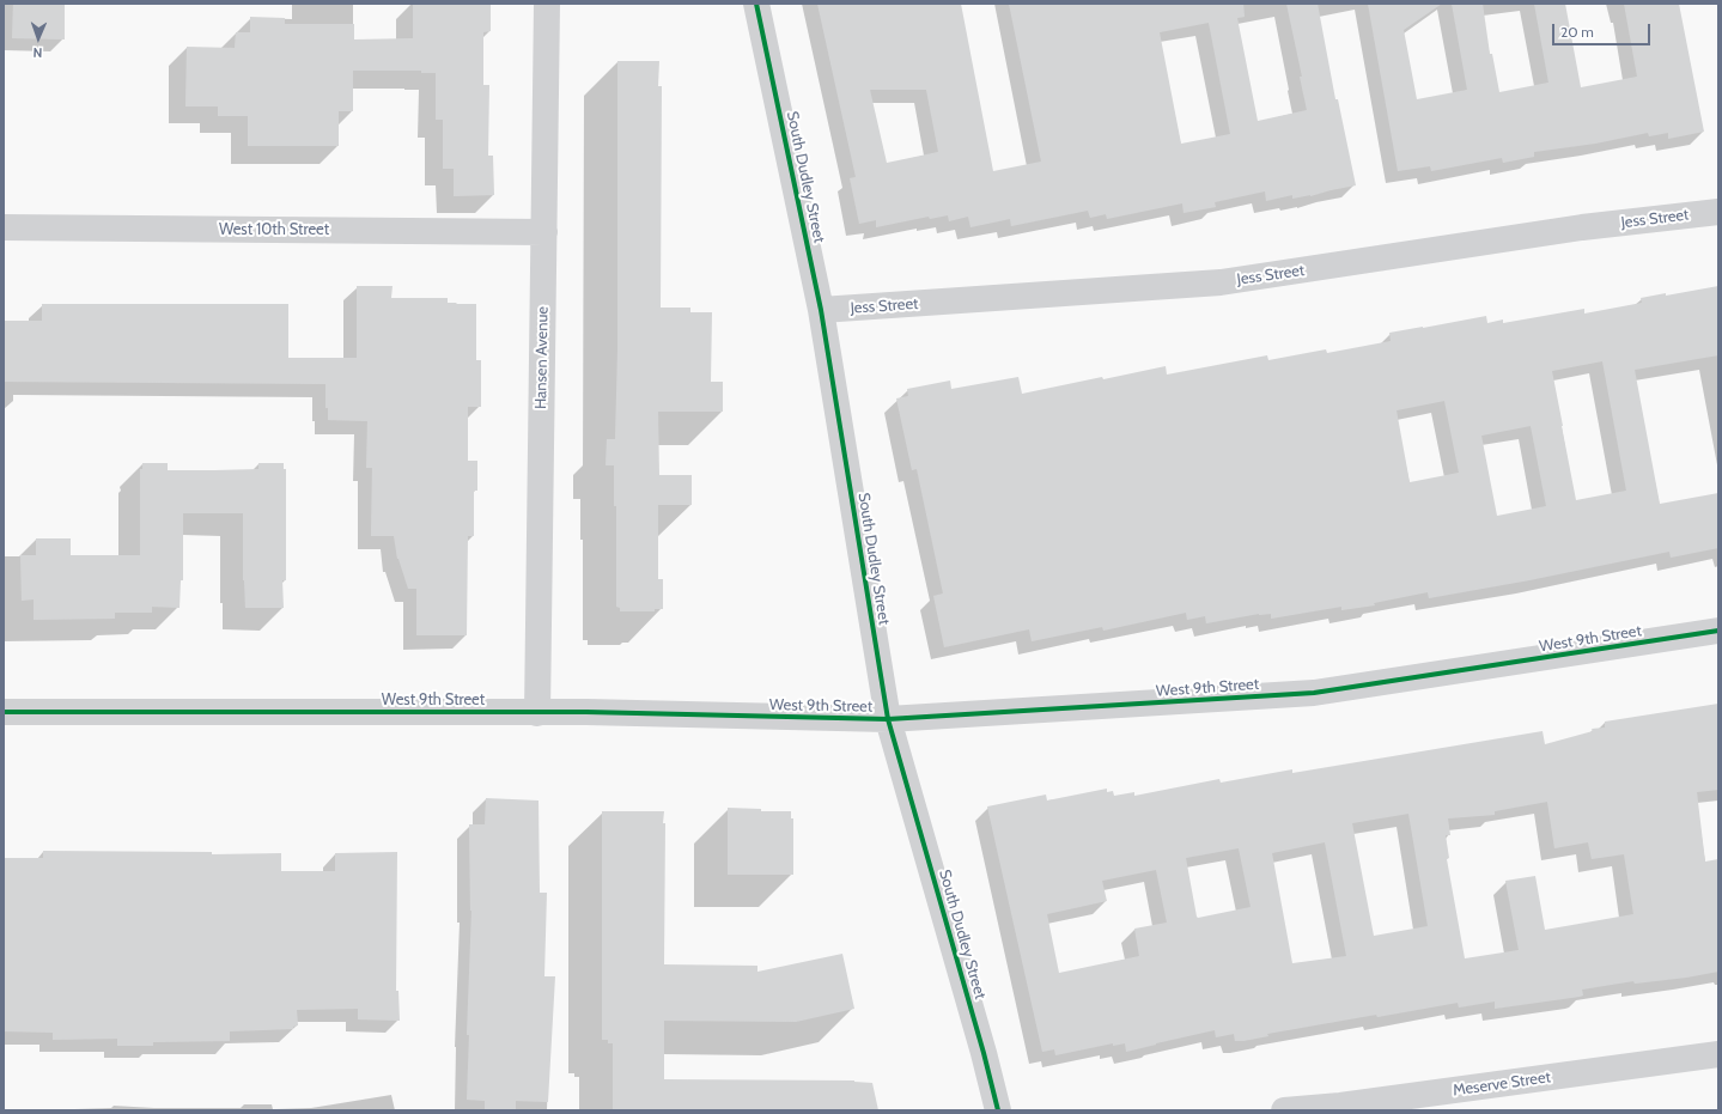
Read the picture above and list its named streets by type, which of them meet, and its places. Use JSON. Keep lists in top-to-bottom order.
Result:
{
  "streets": {
    "street": [
      "South Dudley Street",
      "Jess Street",
      "West 10th Street",
      "Hansen Avenue",
      "West 9th Street",
      "Meserve Street"
    ]
  },
  "crossings": [
    ["South Dudley Street", "Jess Street"],
    ["South Dudley Street", "West 9th Street"],
    ["West 10th Street", "Hansen Avenue"],
    ["Hansen Avenue", "West 9th Street"]
  ],
  "scale_bar": "20 m",
  "north": "bottom"
}
